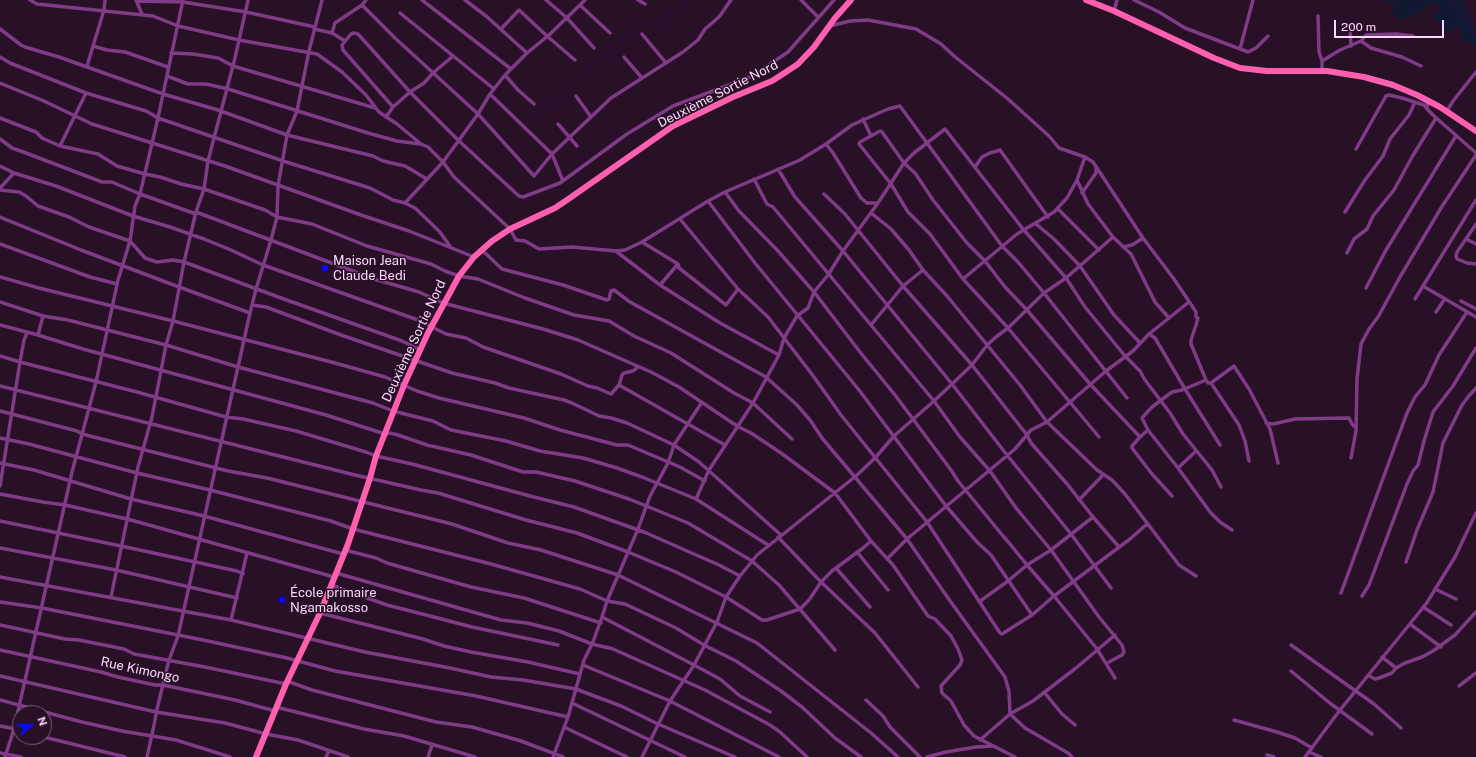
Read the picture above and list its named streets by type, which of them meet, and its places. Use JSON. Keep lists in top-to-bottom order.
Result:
{
  "streets": {
    "main road": ["Deuxième Sortie Nord"],
    "street": ["Rue Kimongo"]
  },
  "crossings": [
    ["Deuxième Sortie Nord", "Rue Kimongo"]
  ],
  "places": ["Maison Jean Claude Bedi", "École primaire Ngamakosso"],
  "scale_bar": "200 m",
  "north": "right"
}
